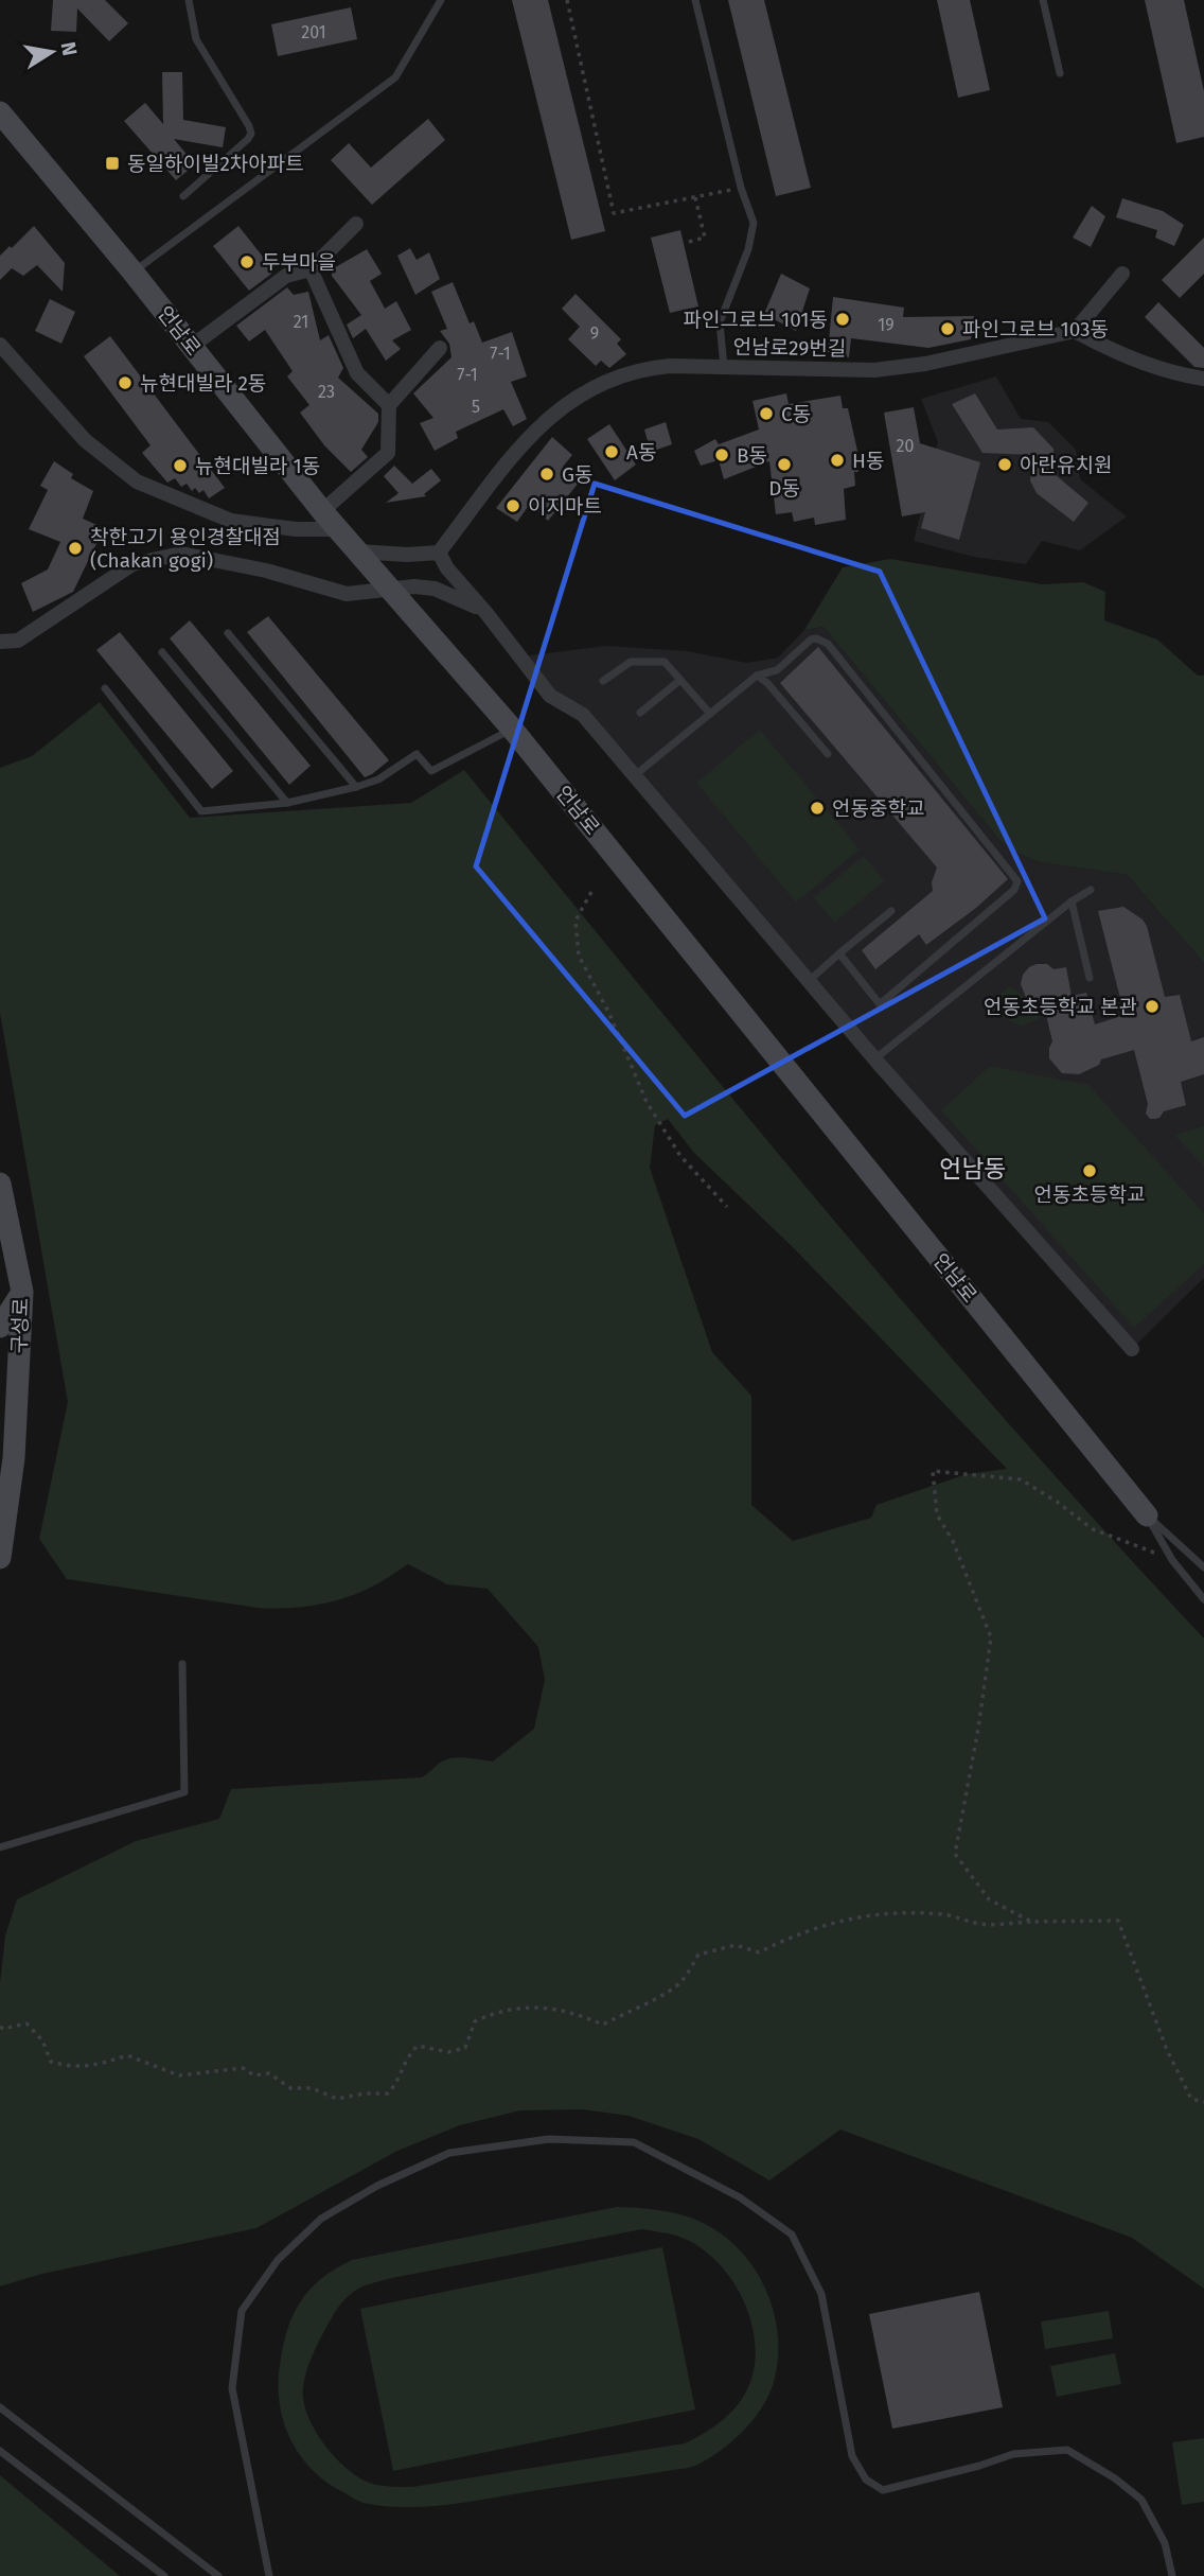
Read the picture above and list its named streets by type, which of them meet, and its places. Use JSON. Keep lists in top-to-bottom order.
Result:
{
  "streets": {
    "main road": ["언남로", "구성로"],
    "street": ["언남로29번길"]
  },
  "districts": ["언남동"],
  "places": {
    "transit": ["동일하이빌2차아파트"],
    "other": [
      "두부마을",
      "파인그로브 101동",
      "파인그로브 103동",
      "뉴현대빌라 2동",
      "C동",
      "A동",
      "B동",
      "H동",
      "D동",
      "아란유치원",
      "뉴현대빌라 1동",
      "G동",
      "이지마트",
      "착한고기 용인경찰대점 (Chakan gogi)",
      "언동중학교",
      "언동초등학교 본관",
      "언동초등학교"
    ]
  },
  "house_numbers": [
    "201",
    "21",
    "19",
    "9",
    "7-1",
    "7-1",
    "23",
    "5",
    "20"
  ],
  "north": "right"
}
